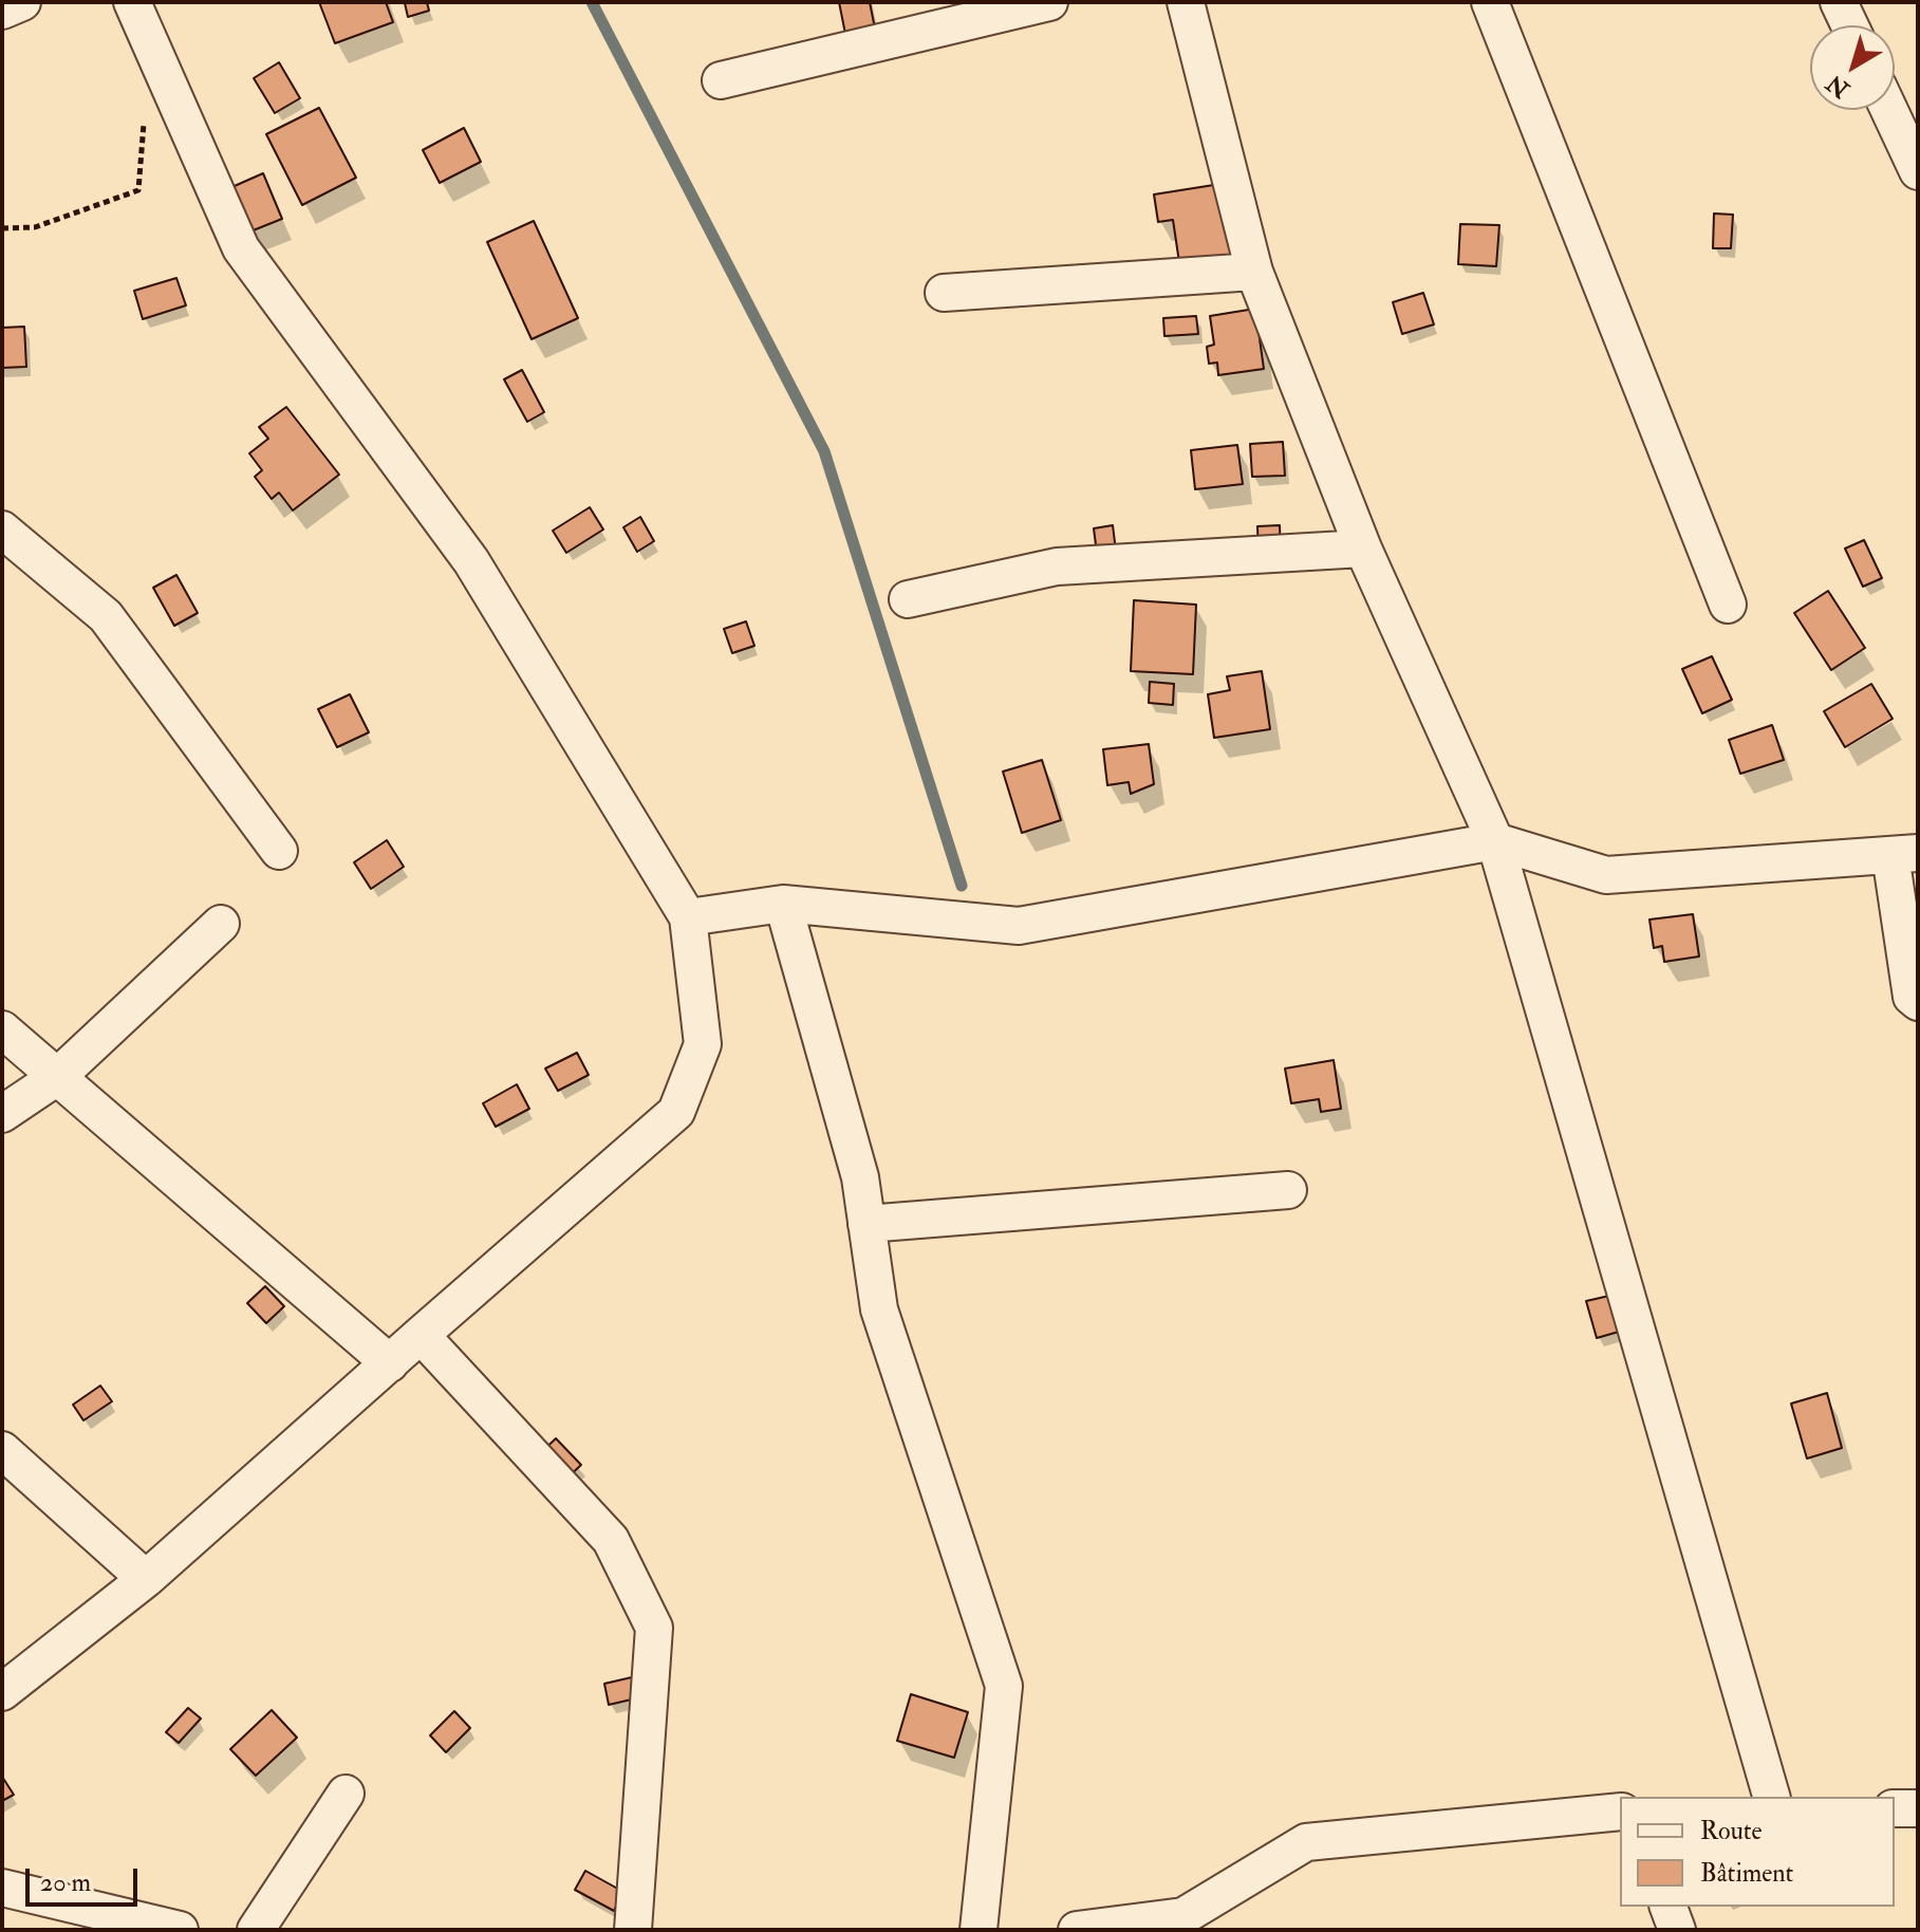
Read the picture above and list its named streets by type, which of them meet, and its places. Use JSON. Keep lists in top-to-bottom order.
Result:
{
  "legend": ["Route", "Bâtiment"],
  "scale_bar": "20 m",
  "north": "bottom left"
}
